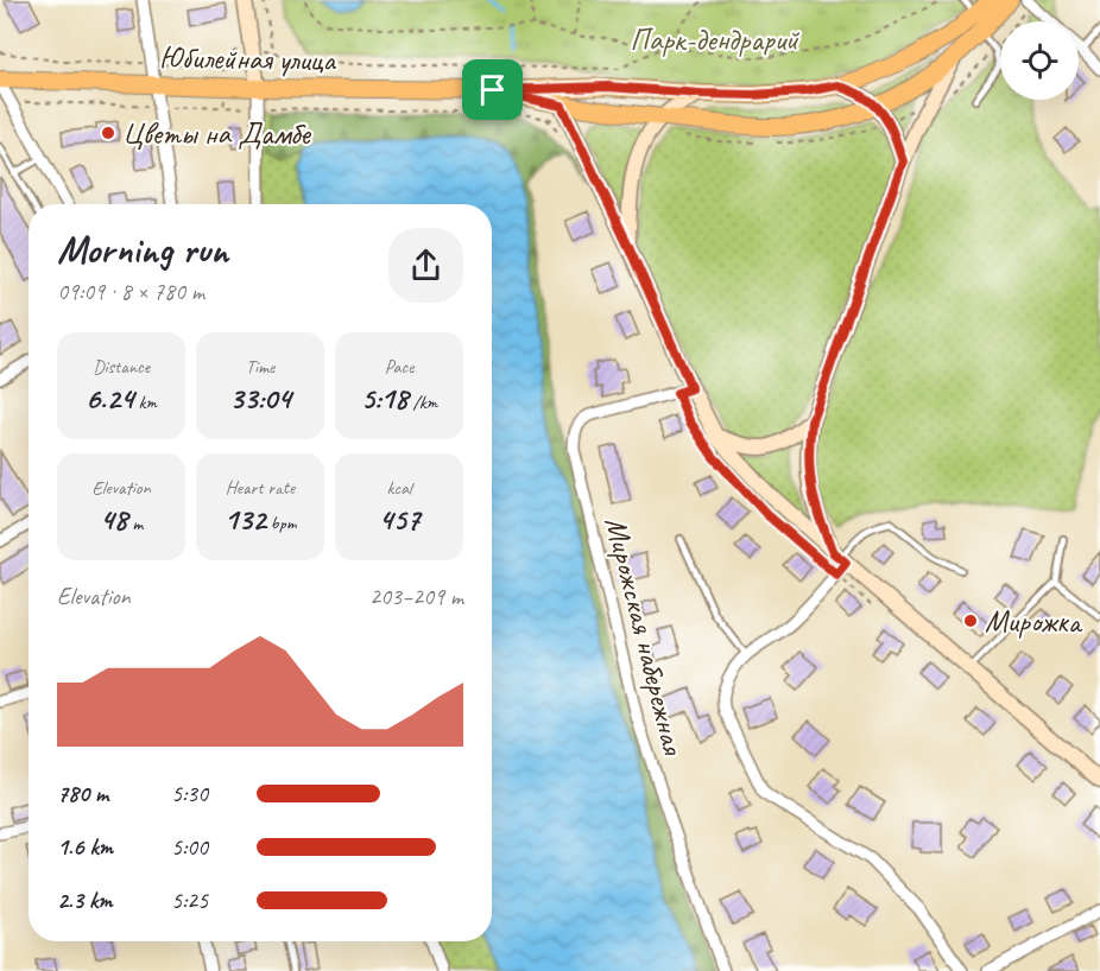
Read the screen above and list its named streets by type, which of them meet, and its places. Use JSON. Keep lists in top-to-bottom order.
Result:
{
  "streets": {
    "main road": ["Юбилейная улица"],
    "street": ["Мирожская набережная"]
  },
  "parks": ["Парк-дендрарий"],
  "places": ["Цветы на Дамбе", "Мирожка"],
  "page": {
    "heading": ["Morning run", "09:09 · 8 × 780 m"],
    "stats": [
      ["Distance", "6.24 km"],
      ["Time", "33:04"],
      ["Pace", "5:18 /km"],
      ["Elevation", "48 m"],
      ["Heart rate", "132 bpm"],
      ["kcal", "457"]
    ],
    "chart": ["Elevation", "203–209 m"],
    "list": [
      {
        "name": "780 m",
        "note": "5:30"
      },
      {
        "name": "1.6 km",
        "note": "5:00"
      },
      {
        "name": "2.3 km",
        "note": "5:25"
      }
    ]
  }
}
